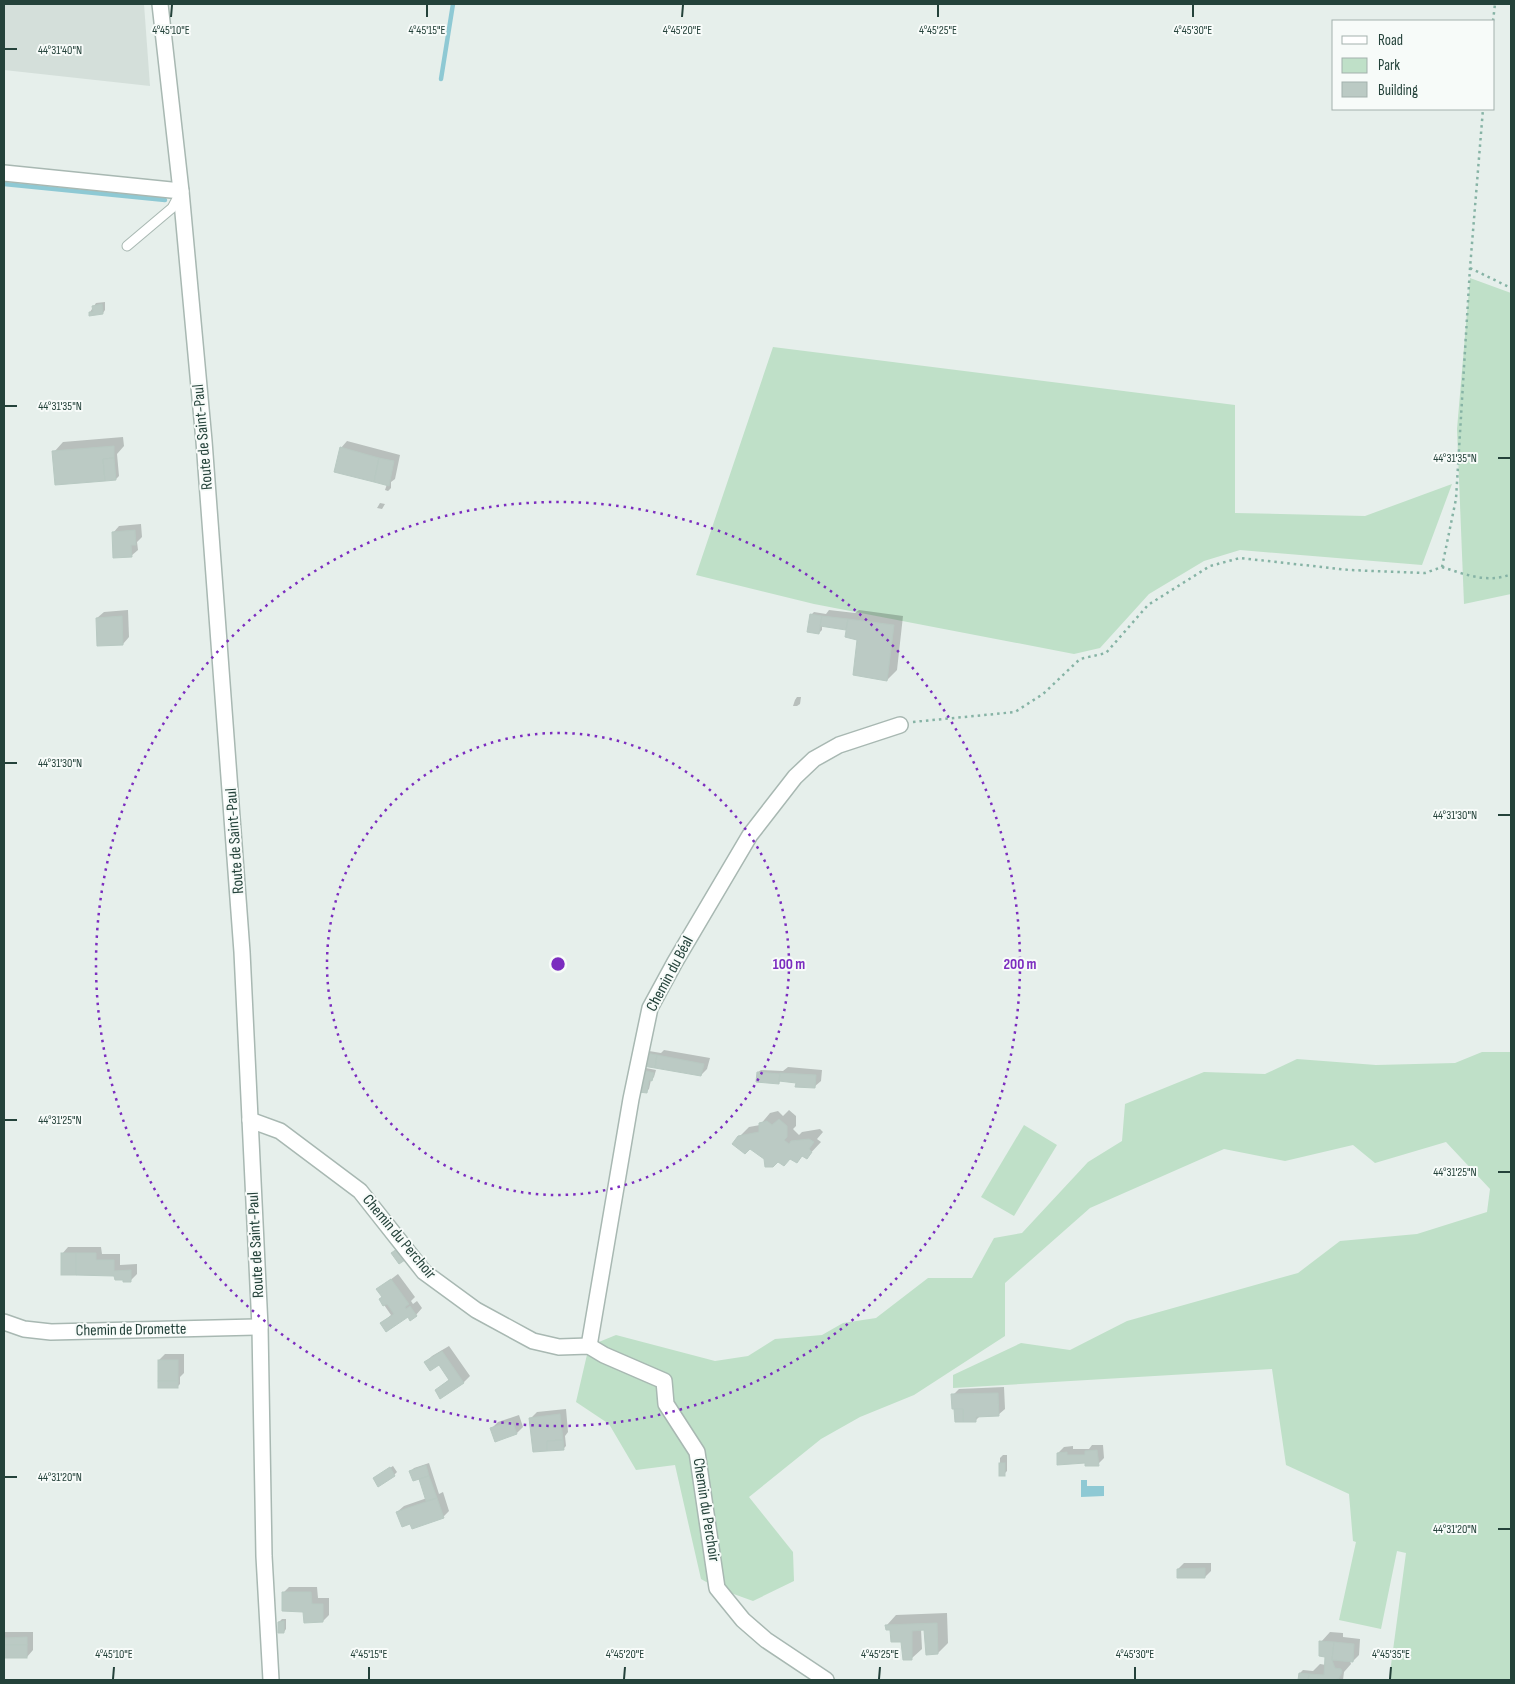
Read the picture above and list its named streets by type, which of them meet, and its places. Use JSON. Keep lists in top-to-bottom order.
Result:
{
  "streets": {
    "street": [
      "Route de Saint-Paul",
      "Chemin du Béal",
      "Chemin du Perchoir",
      "Chemin de Dromette"
    ]
  },
  "crossings": [
    ["Route de Saint-Paul", "Chemin du Perchoir"],
    ["Route de Saint-Paul", "Chemin de Dromette"],
    ["Chemin du Béal", "Chemin du Perchoir"]
  ],
  "legend": ["Road", "Park", "Building"],
  "coordinates": [
    "4°45'10\"E",
    "4°45'15\"E",
    "4°45'20\"E",
    "4°45'25\"E",
    "4°45'30\"E",
    "44°31'40\"N",
    "44°31'35\"N",
    "44°31'30\"N",
    "44°31'25\"N",
    "44°31'20\"N",
    "4°45'35\"E"
  ],
  "rings": ["100 m", "200 m"]
}
